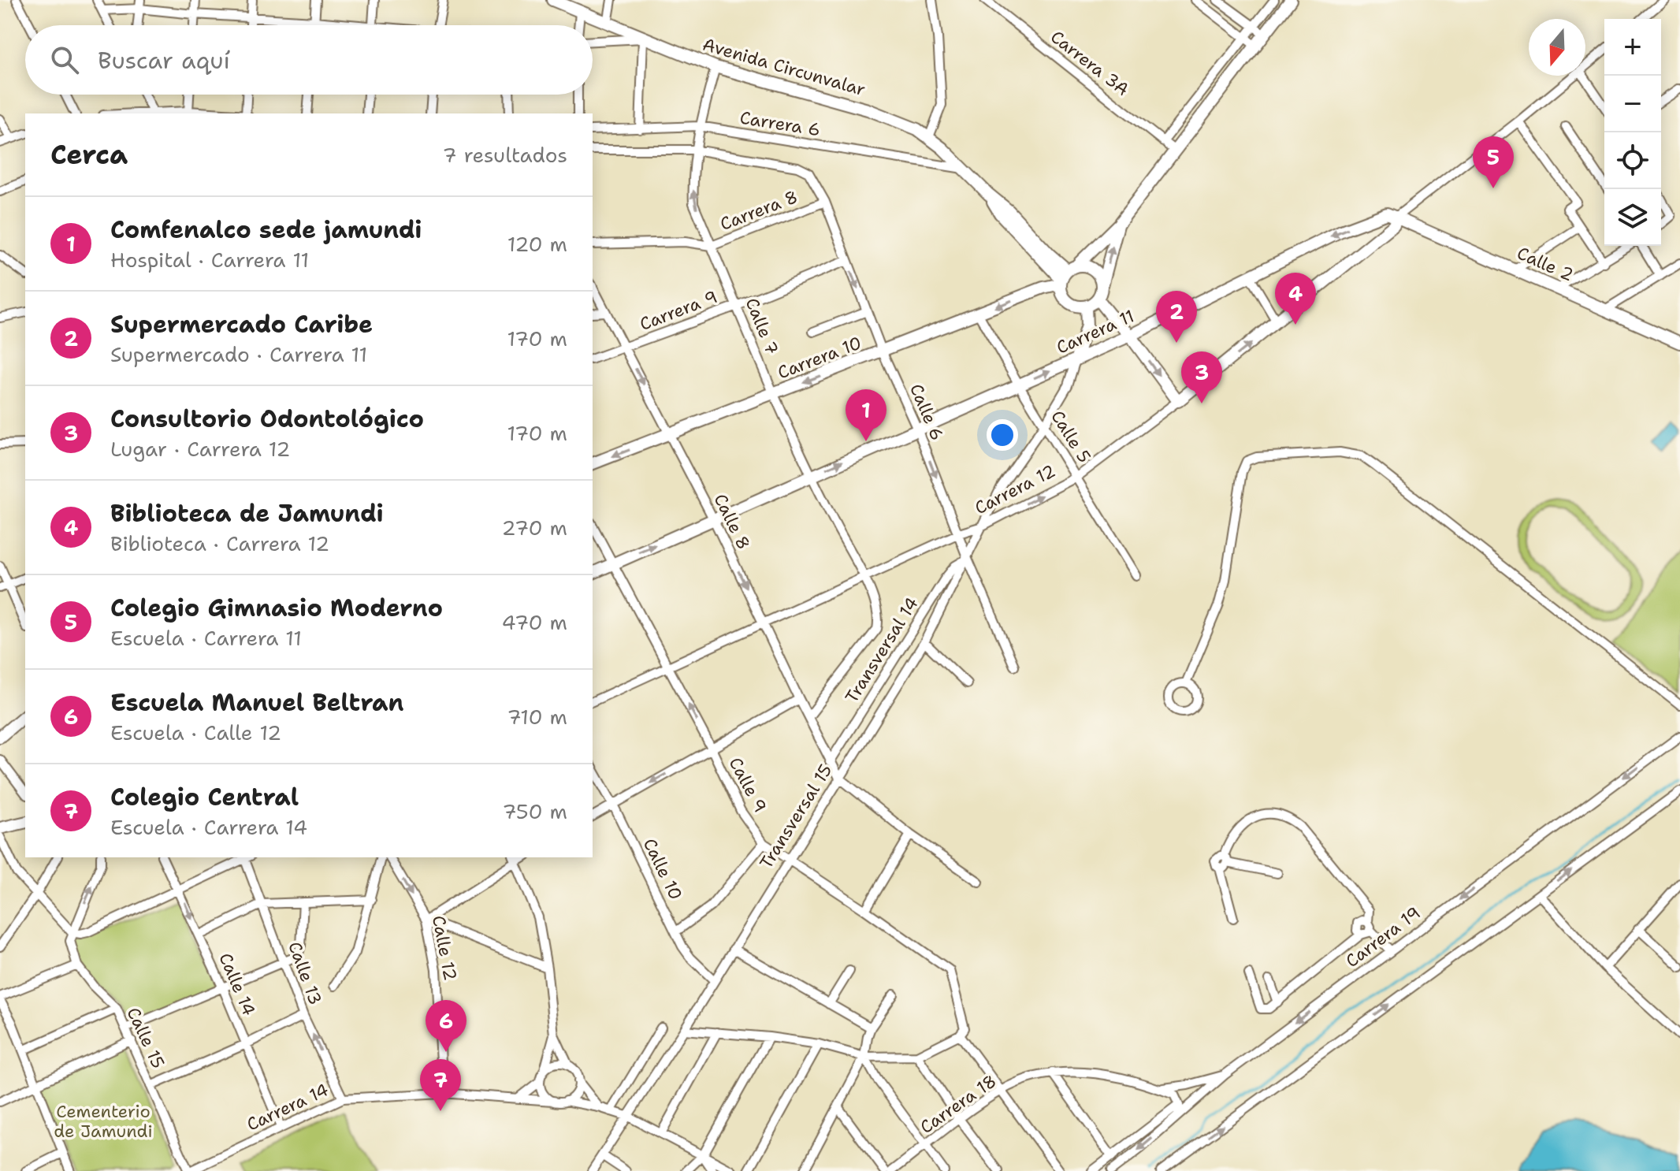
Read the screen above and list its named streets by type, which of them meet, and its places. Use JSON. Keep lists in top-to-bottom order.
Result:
{
  "streets": {
    "main road": [
      "Avenida Circunvalar",
      "Calle 2",
      "Carrera 11",
      "Carrera 10",
      "Carrera 12"
    ],
    "street": [
      "Carrera 3A",
      "Carrera 6",
      "Carrera 8",
      "Carrera 9",
      "Calle 7",
      "Calle 6",
      "Calle 5",
      "Calle 8",
      "Transversal 14",
      "Calle 9",
      "Transversal 15",
      "Calle 10",
      "Carrera 19",
      "Calle 12",
      "Calle 13",
      "Calle 14",
      "Calle 15",
      "Carrera 18",
      "Carrera 14"
    ]
  },
  "crossings": [
    ["Carrera 3A", "Carrera 10"],
    ["Avenida Circunvalar", "Carrera 6"],
    ["Avenida Circunvalar", "Calle 7"],
    ["Avenida Circunvalar", "Carrera 10"],
    ["Carrera 6", "Calle 7"],
    ["Carrera 8", "Calle 7"],
    ["Carrera 8", "Calle 6"],
    ["Calle 2", "Carrera 11"],
    ["Calle 2", "Carrera 12"],
    ["Carrera 9", "Calle 7"],
    ["Carrera 9", "Calle 6"],
    ["Carrera 9", "Calle 8"],
    ["Calle 7", "Carrera 11"],
    ["Calle 7", "Carrera 10"],
    ["Calle 7", "Calle 6"],
    ["Calle 7", "Carrera 12"],
    ["Calle 7", "Calle 8"],
    ["Carrera 11", "Calle 6"],
    ["Carrera 11", "Calle 5"],
    ["Carrera 11", "Carrera 12"],
    ["Carrera 11", "Calle 8"],
    ["Carrera 11", "Calle 9"],
    ["Carrera 10", "Calle 6"],
    ["Carrera 10", "Calle 5"],
    ["Carrera 10", "Calle 8"],
    ["Calle 6", "Carrera 12"],
    ["Calle 6", "Transversal 14"],
    ["Calle 6", "Transversal 15"],
    ["Calle 5", "Carrera 12"],
    ["Carrera 12", "Calle 8"],
    ["Carrera 12", "Calle 9"],
    ["Carrera 12", "Transversal 15"],
    ["Calle 8", "Transversal 14"],
    ["Calle 8", "Transversal 15"],
    ["Transversal 14", "Transversal 15"],
    ["Calle 9", "Transversal 15"],
    ["Calle 9", "Carrera 18"],
    ["Transversal 15", "Calle 10"],
    ["Carrera 19", "Carrera 18"],
    ["Calle 12", "Carrera 14"],
    ["Calle 13", "Carrera 14"],
    ["Calle 14", "Carrera 14"],
    ["Calle 15", "Carrera 14"]
  ],
  "one_way": ["Calle 8", "Calle 13"],
  "parks": ["Cementerio de Jamundi"],
  "north": "bottom",
  "page": {
    "map_buttons": ["+", "−"],
    "search": "Buscar aquí",
    "heading": ["Cerca", "7 resultados"],
    "pins": [
      "5",
      "4",
      "2",
      "3",
      "1",
      "6",
      "7"
    ],
    "list": [
      {
        "mark": "1",
        "name": "Comfenalco sede jamundi",
        "note": "Hospital · Carrera 11",
        "value": "120 m"
      },
      {
        "mark": "2",
        "name": "Supermercado Caribe",
        "note": "Supermercado · Carrera 11",
        "value": "170 m"
      },
      {
        "mark": "3",
        "name": "Consultorio Odontológico",
        "note": "Lugar · Carrera 12",
        "value": "170 m"
      },
      {
        "mark": "4",
        "name": "Biblioteca de Jamundi",
        "note": "Biblioteca · Carrera 12",
        "value": "270 m"
      },
      {
        "mark": "5",
        "name": "Colegio Gimnasio Moderno",
        "note": "Escuela · Carrera 11",
        "value": "470 m"
      },
      {
        "mark": "6",
        "name": "Escuela Manuel Beltran",
        "note": "Escuela · Calle 12",
        "value": "710 m"
      },
      {
        "mark": "7",
        "name": "Colegio Central",
        "note": "Escuela · Carrera 14",
        "value": "750 m"
      }
    ]
  }
}
